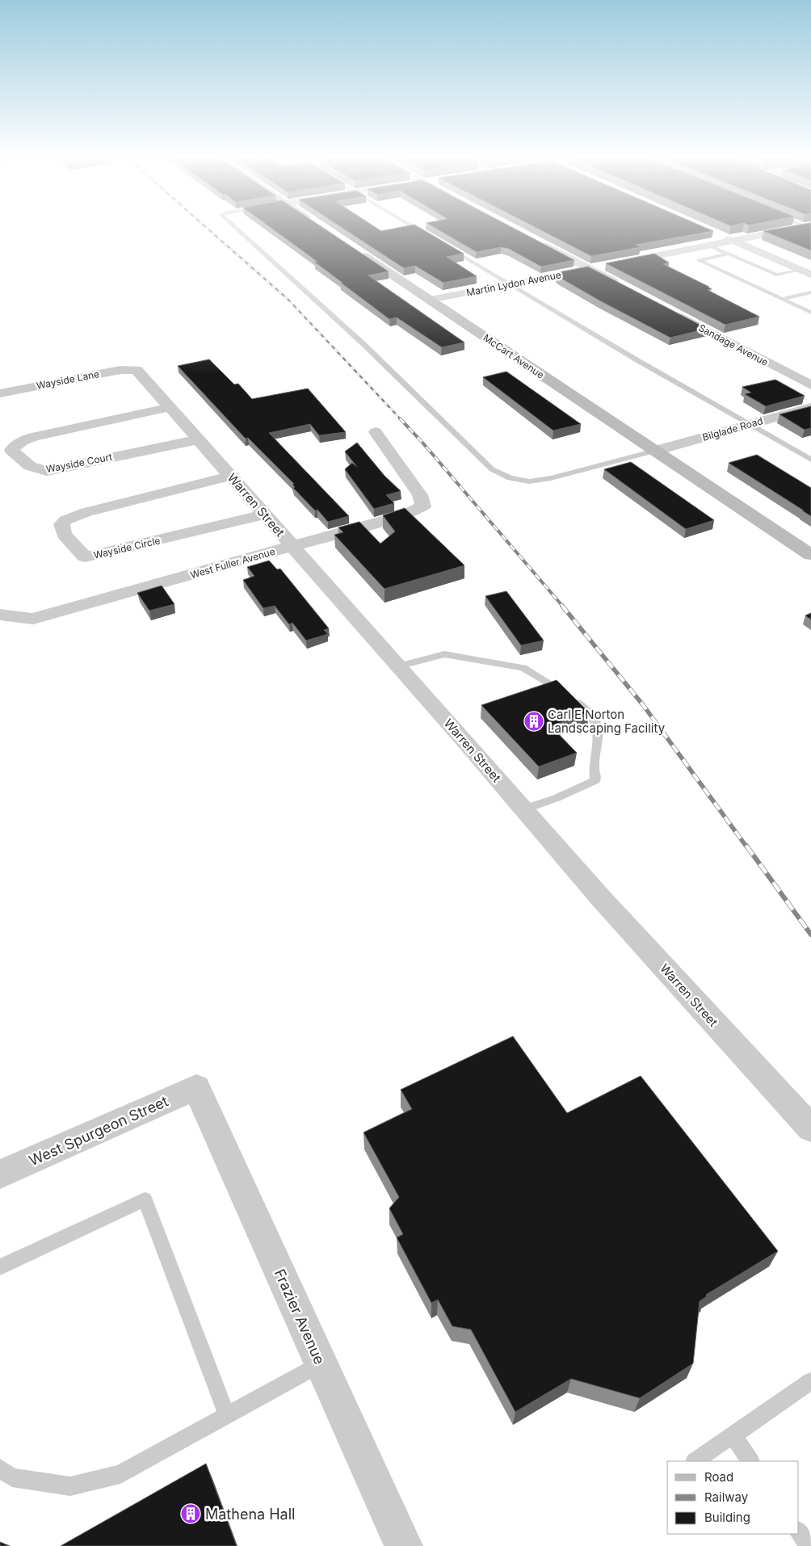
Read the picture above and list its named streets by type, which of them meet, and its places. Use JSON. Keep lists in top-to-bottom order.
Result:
{
  "streets": {
    "main road": ["McCart Avenue"],
    "street": [
      "Martin Lydon Avenue",
      "Sandage Avenue",
      "Wayside Lane",
      "Bilglade Road",
      "Wayside Court",
      "Warren Street",
      "Wayside Circle",
      "West Fuller Avenue",
      "West Spurgeon Street",
      "Frazier Avenue"
    ]
  },
  "crossings": [
    ["Martin Lydon Avenue", "McCart Avenue"],
    ["McCart Avenue", "Bilglade Road"],
    ["Wayside Lane", "Warren Street"],
    ["Wayside Court", "Warren Street"],
    ["Warren Street", "Wayside Circle"],
    ["Warren Street", "West Fuller Avenue"],
    ["West Spurgeon Street", "Frazier Avenue"]
  ],
  "places": {
    "building": ["Carl E Norton Landscaping Facility", "Mathena Hall"]
  },
  "legend": ["Road", "Railway", "Building"]
}
